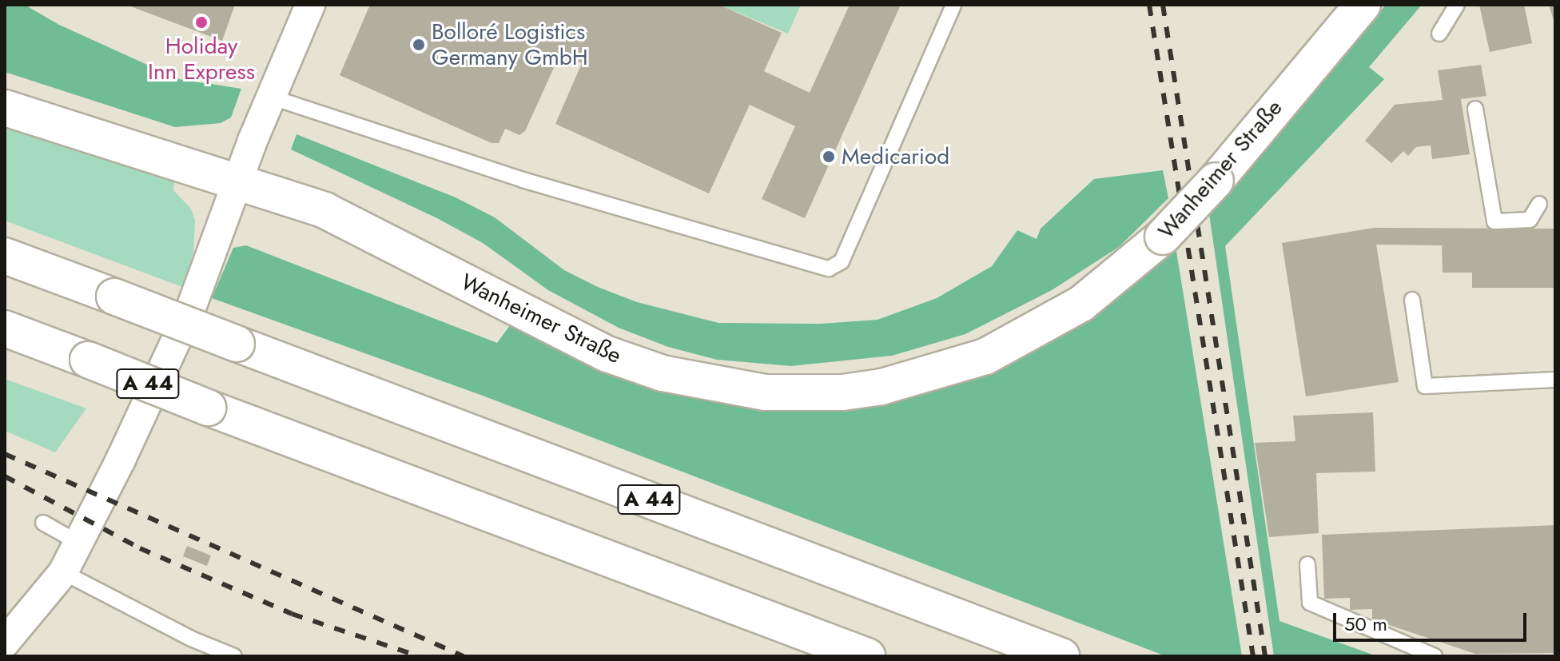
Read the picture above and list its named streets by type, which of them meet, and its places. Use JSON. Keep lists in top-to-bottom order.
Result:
{
  "streets": {
    "main road": ["Wanheimer Straße", "A 44"]
  },
  "places": ["Holiday Inn Express", "Bolloré Logistics Germany GmbH", "Medicariod"],
  "scale_bar": "50 m"
}
